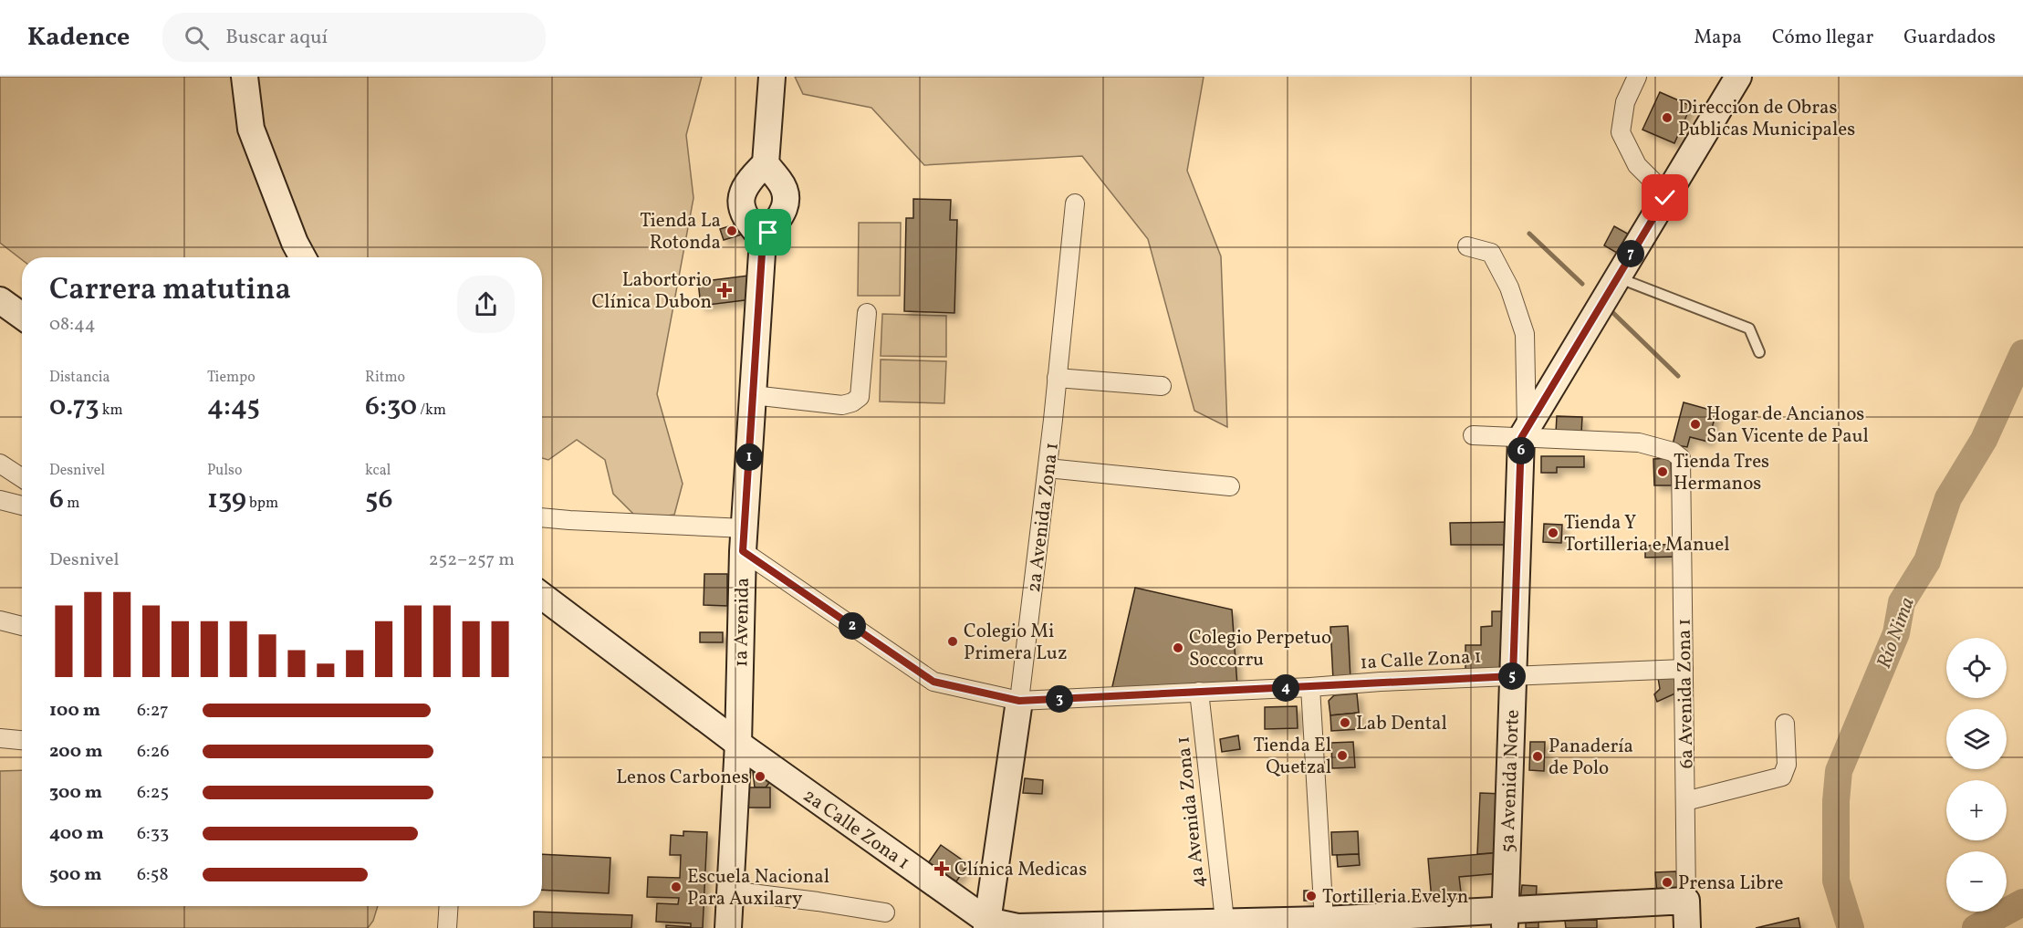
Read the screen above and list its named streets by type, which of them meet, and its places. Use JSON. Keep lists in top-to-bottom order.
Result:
{
  "streets": {
    "street": [
      "2a Avenida Zona 1",
      "1a Avenida",
      "1a Calle Zona 1",
      "6a Avenida Zona 1",
      "5a Avenida Norte",
      "4a Avenida Zona 1",
      "2a Calle Zona 1"
    ]
  },
  "crossings": [
    ["2a Avenida Zona 1", "1a Calle Zona 1"],
    ["2a Avenida Zona 1", "2a Calle Zona 1"],
    ["1a Avenida", "1a Calle Zona 1"],
    ["1a Avenida", "2a Calle Zona 1"],
    ["1a Calle Zona 1", "6a Avenida Zona 1"],
    ["1a Calle Zona 1", "5a Avenida Norte"],
    ["1a Calle Zona 1", "4a Avenida Zona 1"],
    ["6a Avenida Zona 1", "5a Avenida Norte"],
    ["6a Avenida Zona 1", "2a Calle Zona 1"],
    ["5a Avenida Norte", "2a Calle Zona 1"],
    ["4a Avenida Zona 1", "2a Calle Zona 1"]
  ],
  "water": ["Río Nima"],
  "places": {
    "other": [
      "Direccion de Obras Publicas Municipales",
      "Tienda La Rotonda",
      "Hogar de Ancianos San Vicente de Paul",
      "Tienda Tres Hermanos",
      "Tienda Y Tortilleria e Manuel",
      "Colegio Mi Primera Luz",
      "Colegio Perpetuo Soccorru",
      "Lab Dental",
      "Tienda El Quetzal",
      "Panadería de Polo",
      "Lenos Carbones",
      "Prensa Libre",
      "Escuela Nacional Para Auxilary",
      "Tortilleria Evelyn"
    ],
    "health": ["Labortorio Clínica Dubon", "Clínica Medicas"]
  },
  "page": {
    "header": "Kadence",
    "search": "Buscar aquí",
    "nav": ["Mapa", "Cómo llegar", "Guardados"],
    "pins": [
      "7",
      "6",
      "1",
      "2",
      "5",
      "4",
      "3"
    ],
    "heading": ["Carrera matutina", "08:44"],
    "stats": [
      ["Distancia", "0.73 km"],
      ["Tiempo", "4:45"],
      ["Ritmo", "6:30 /km"],
      ["Desnivel", "6 m"],
      ["Pulso", "139 bpm"],
      ["kcal", "56"]
    ],
    "chart": ["Desnivel", "252–257 m"],
    "map_buttons": ["+", "−"],
    "list": [
      {
        "name": "100 m",
        "note": "6:27"
      },
      {
        "name": "200 m",
        "note": "6:26"
      },
      {
        "name": "300 m",
        "note": "6:25"
      },
      {
        "name": "400 m",
        "note": "6:33"
      },
      {
        "name": "500 m",
        "note": "6:58"
      }
    ]
  }
}
